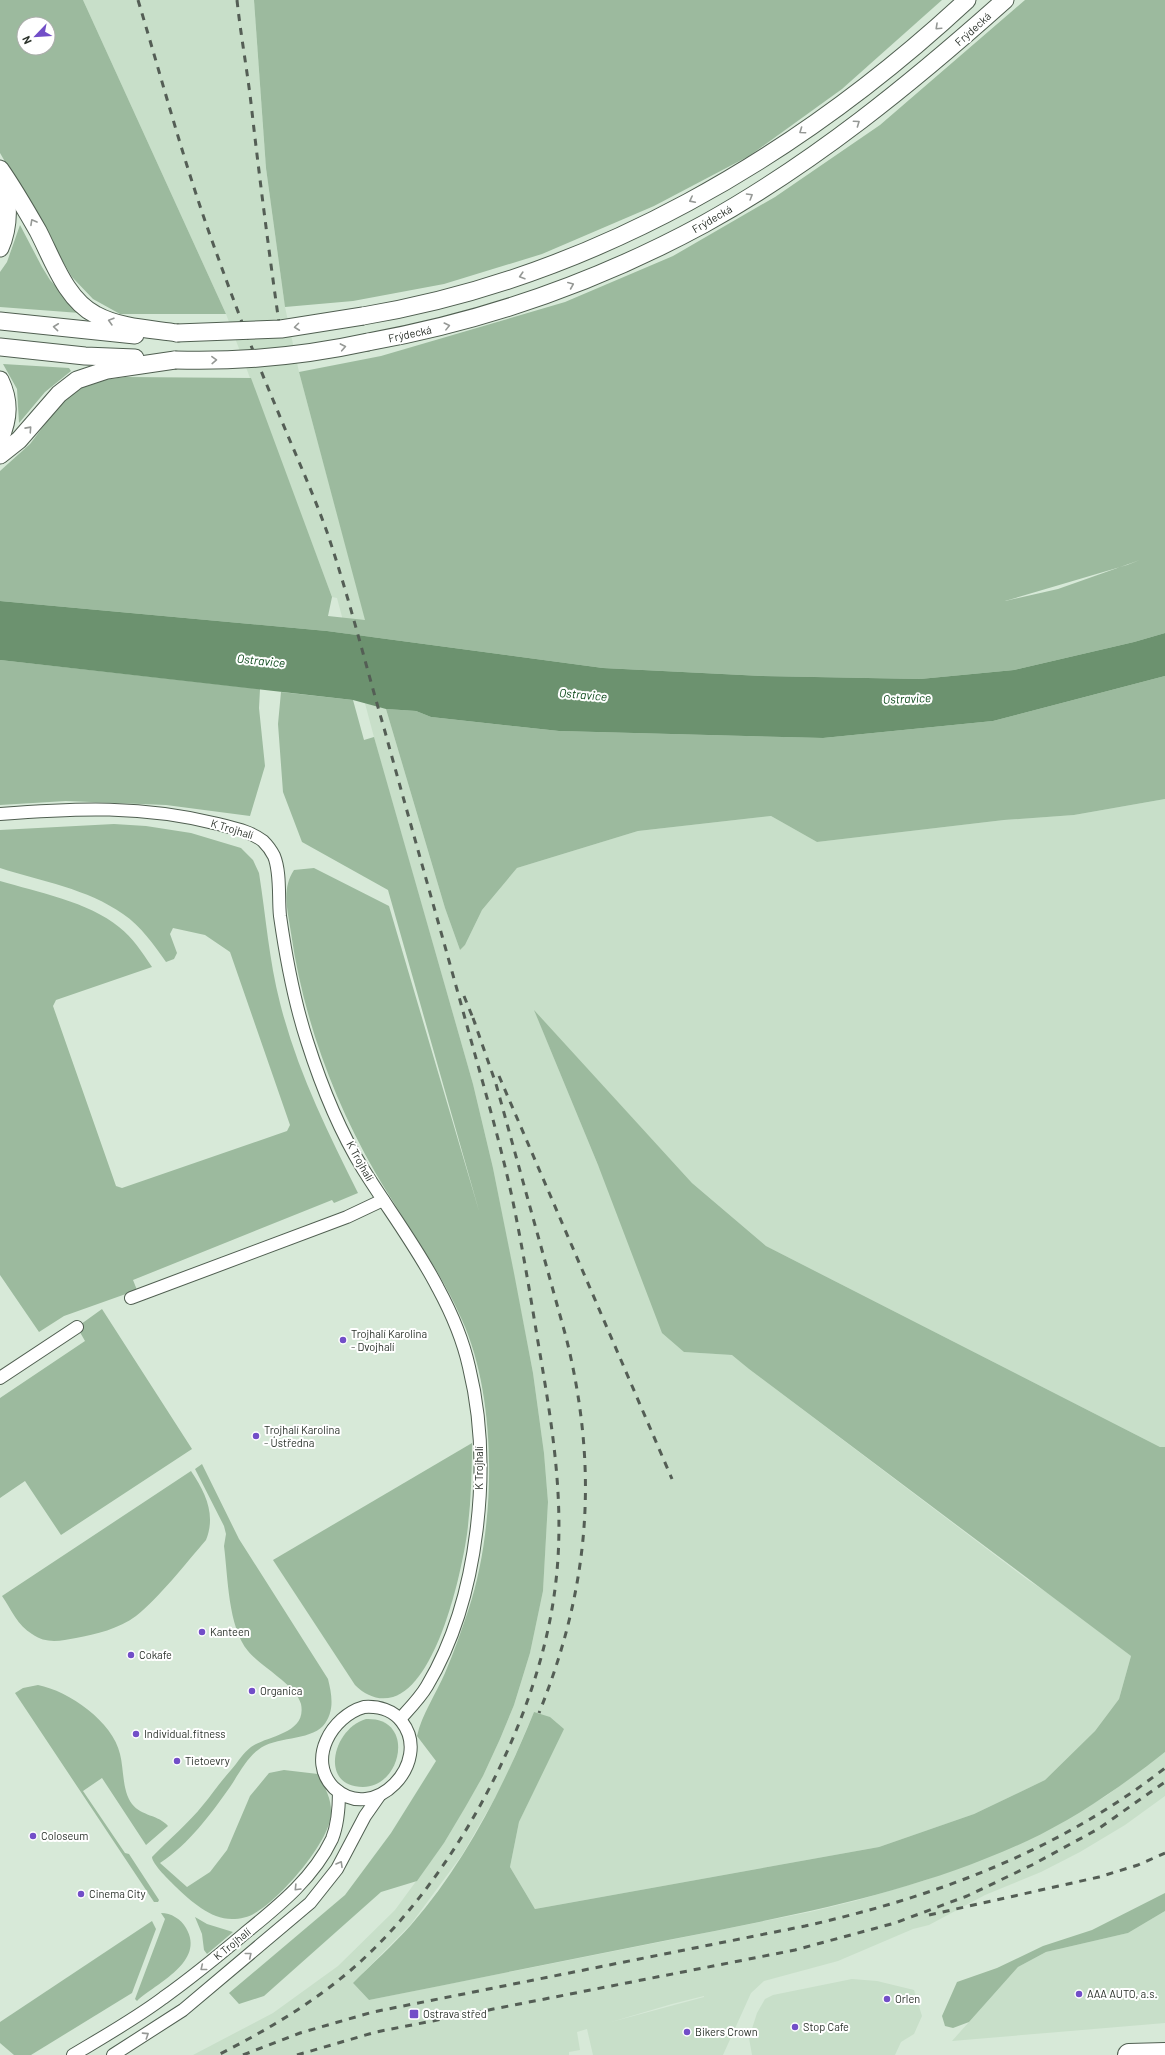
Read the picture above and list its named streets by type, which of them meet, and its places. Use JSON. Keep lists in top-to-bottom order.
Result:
{
  "streets": {
    "main road": ["Frýdecká"],
    "street": ["K Trojhalí"]
  },
  "water": ["Ostravice"],
  "places": {
    "other": [
      "Trojhalí Karolina - Dvojhalí",
      "Trojhalí Karolina - Ústředna",
      "Kanteen",
      "Cokafe",
      "Organica",
      "Individual.fitness",
      "Tietoevry",
      "Coloseum",
      "Cinema City",
      "AAA AUTO, a.s.",
      "Orlen",
      "Stop Cafe",
      "Bikers Crown"
    ],
    "transit": ["Ostrava střed"]
  },
  "north": "bottom left"
}
